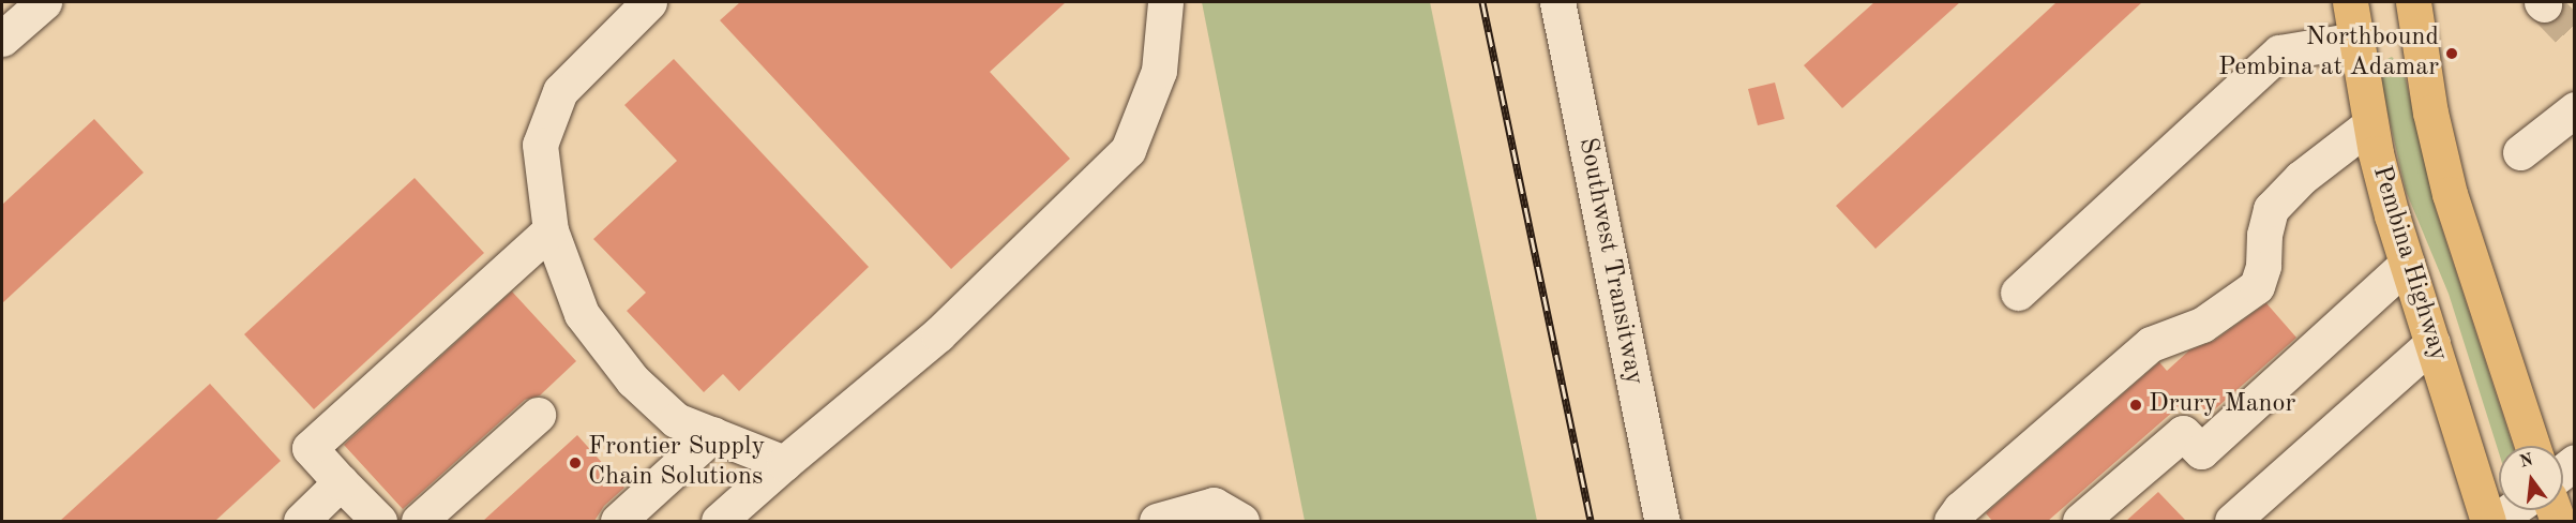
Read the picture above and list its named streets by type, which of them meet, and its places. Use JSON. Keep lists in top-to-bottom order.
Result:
{
  "streets": {
    "main road": ["Pembina Highway"],
    "street": ["Southwest Transitway"]
  },
  "places": ["Northbound Pembina at Adamar", "Drury Manor", "Frontier Supply Chain Solutions"],
  "north": "top"
}
